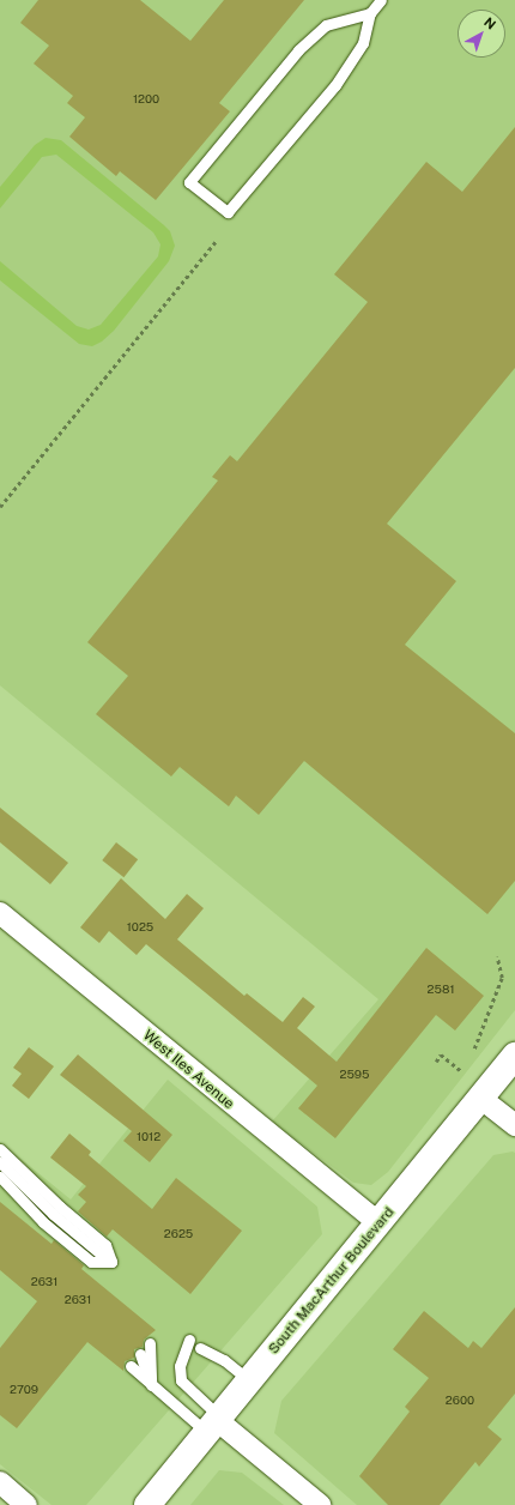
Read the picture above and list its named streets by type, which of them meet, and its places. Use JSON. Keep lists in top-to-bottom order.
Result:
{
  "streets": {
    "main road": ["South MacArthur Boulevard"],
    "street": ["West Iles Avenue"]
  },
  "crossings": [
    ["West Iles Avenue", "South MacArthur Boulevard"]
  ],
  "house_numbers": [
    "1200",
    "1025",
    "2581",
    "2595",
    "1012",
    "2625",
    "2631",
    "2631",
    "2709",
    "2600"
  ],
  "north": "top right"
}
